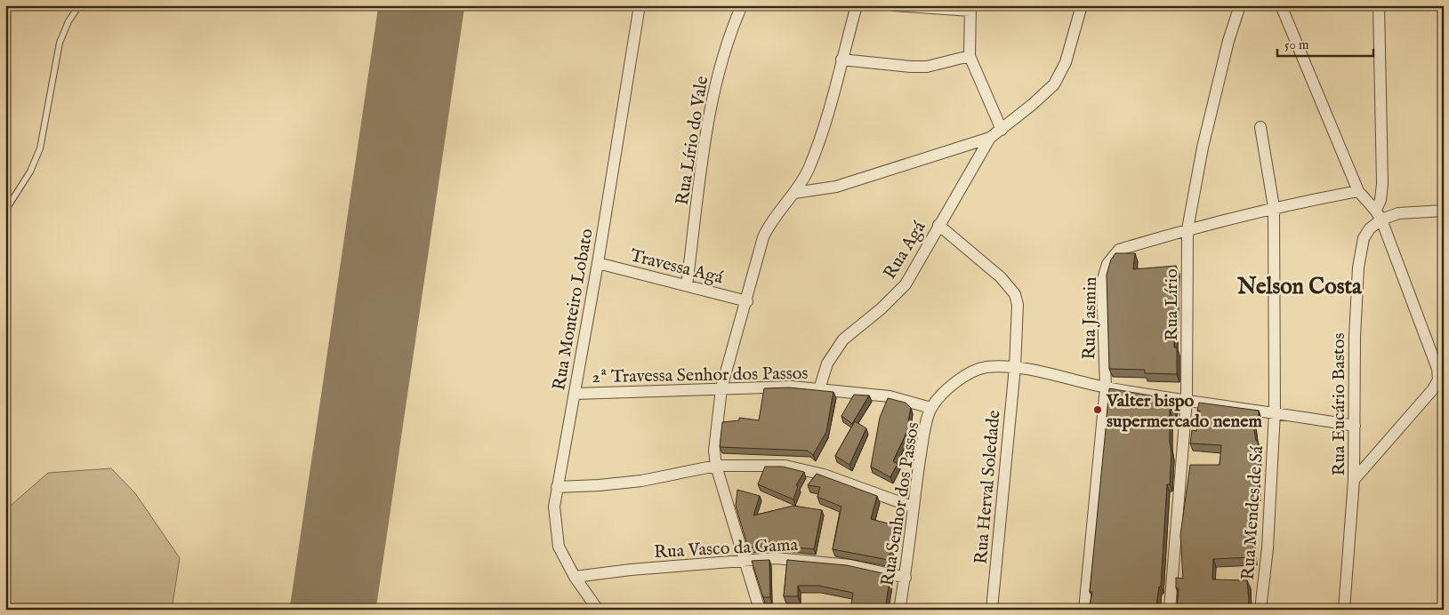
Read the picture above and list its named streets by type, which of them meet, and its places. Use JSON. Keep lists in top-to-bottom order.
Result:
{
  "streets": {
    "street": [
      "Rua Lírio do Vale",
      "Rua Agá",
      "Travessa Agá",
      "Rua Lírio",
      "Rua Monteiro Lobato",
      "Rua Jasmin",
      "2ª Travessa Senhor dos Passos",
      "Rua Eucário Bastos",
      "Rua Herval Soledade",
      "Rua Senhor dos Passos",
      "Rua Mendes de Sá",
      "Rua Vasco da Gama"
    ]
  },
  "crossings": [
    ["Rua Lírio do Vale", "Travessa Agá"],
    ["Rua Agá", "2ª Travessa Senhor dos Passos"],
    ["Rua Agá", "Rua Herval Soledade"],
    ["Travessa Agá", "Rua Monteiro Lobato"],
    ["Rua Lírio", "Rua Jasmin"],
    ["Rua Lírio", "Rua Senhor dos Passos"],
    ["Rua Monteiro Lobato", "2ª Travessa Senhor dos Passos"],
    ["Rua Monteiro Lobato", "Rua Vasco da Gama"],
    ["Rua Jasmin", "Rua Senhor dos Passos"],
    ["Rua Jasmin", "Rua Mendes de Sá"],
    ["2ª Travessa Senhor dos Passos", "Rua Senhor dos Passos"],
    ["Rua Eucário Bastos", "Rua Senhor dos Passos"],
    ["Rua Herval Soledade", "Rua Senhor dos Passos"],
    ["Rua Senhor dos Passos", "Rua Mendes de Sá"],
    ["Rua Senhor dos Passos", "Rua Vasco da Gama"]
  ],
  "districts": ["Nelson Costa"],
  "places": ["Valter bispo supermercado nenem"],
  "scale_bar": "50 m"
}
